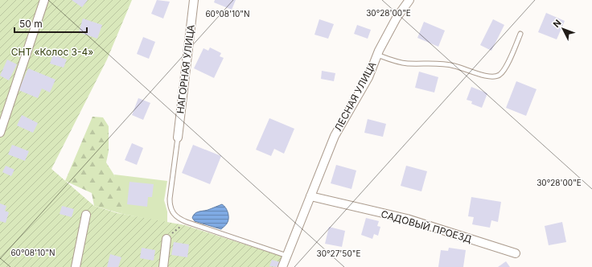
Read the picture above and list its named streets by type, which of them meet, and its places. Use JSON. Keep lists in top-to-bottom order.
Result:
{
  "streets": {
    "street": ["НАГОРНАЯ УЛИЦА", "ЛЕСНАЯ УЛИЦА", "САДОВЫЙ ПРОЕЗД"]
  },
  "crossings": [
    ["ЛЕСНАЯ УЛИЦА", "САДОВЫЙ ПРОЕЗД"]
  ],
  "parks": ["СНТ «Колос 3-4»"],
  "scale_bar": "50 m",
  "north": "top left",
  "coordinates": ["30°28'00\"E", "60°08'10\"N", "30°27'50\"E"]
}
